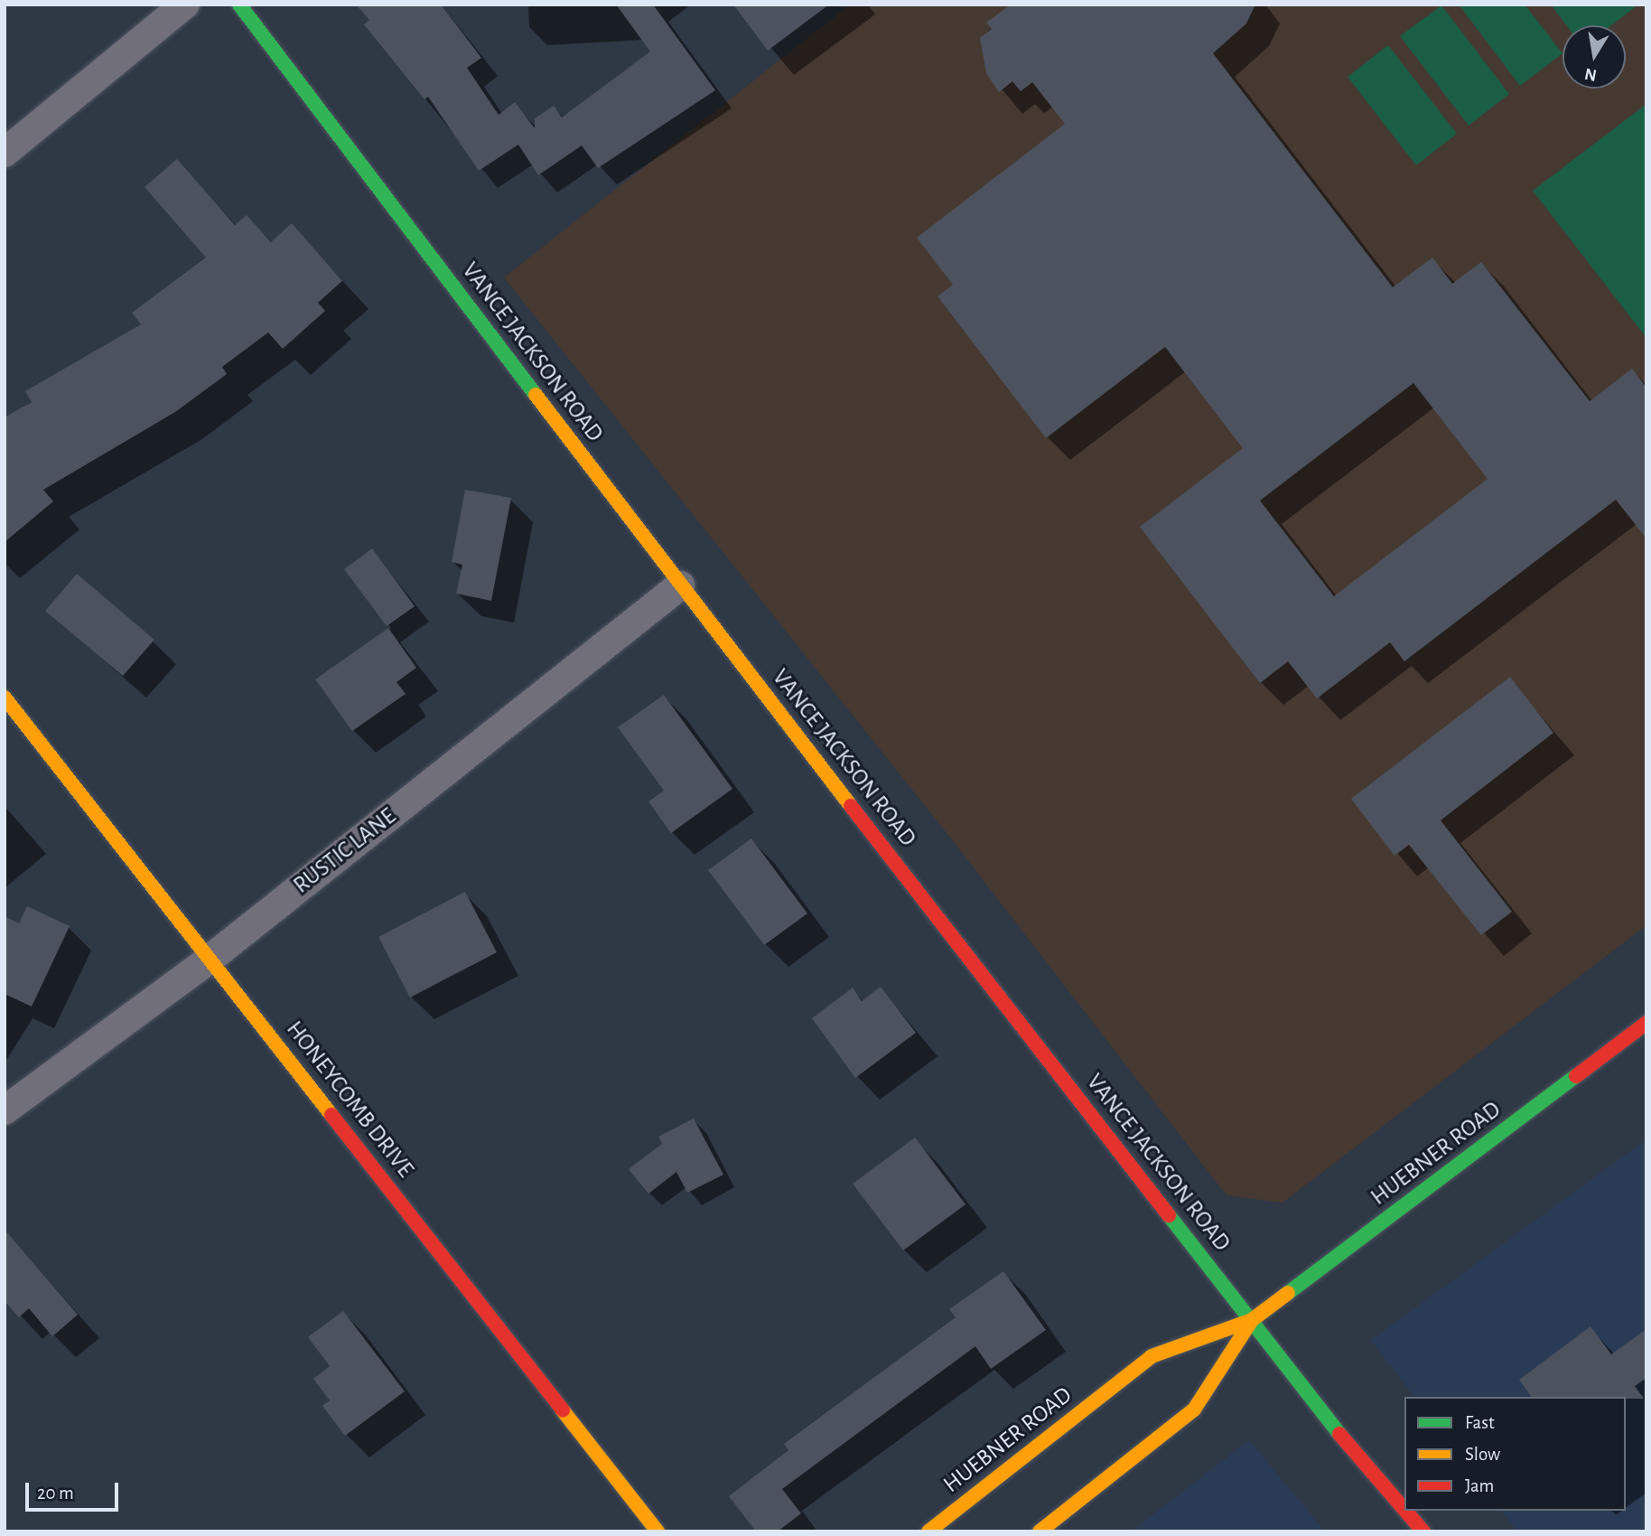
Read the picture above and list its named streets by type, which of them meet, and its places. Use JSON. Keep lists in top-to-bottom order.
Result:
{
  "streets": {
    "main road": ["VANCE JACKSON ROAD", "HONEYCOMB DRIVE", "HUEBNER ROAD"],
    "street": ["RUSTIC LANE"]
  },
  "crossings": [
    ["VANCE JACKSON ROAD", "RUSTIC LANE"],
    ["VANCE JACKSON ROAD", "HUEBNER ROAD"],
    ["RUSTIC LANE", "HONEYCOMB DRIVE"]
  ],
  "legend": ["Fast", "Slow", "Jam"],
  "scale_bar": "20 m",
  "north": "bottom"
}
